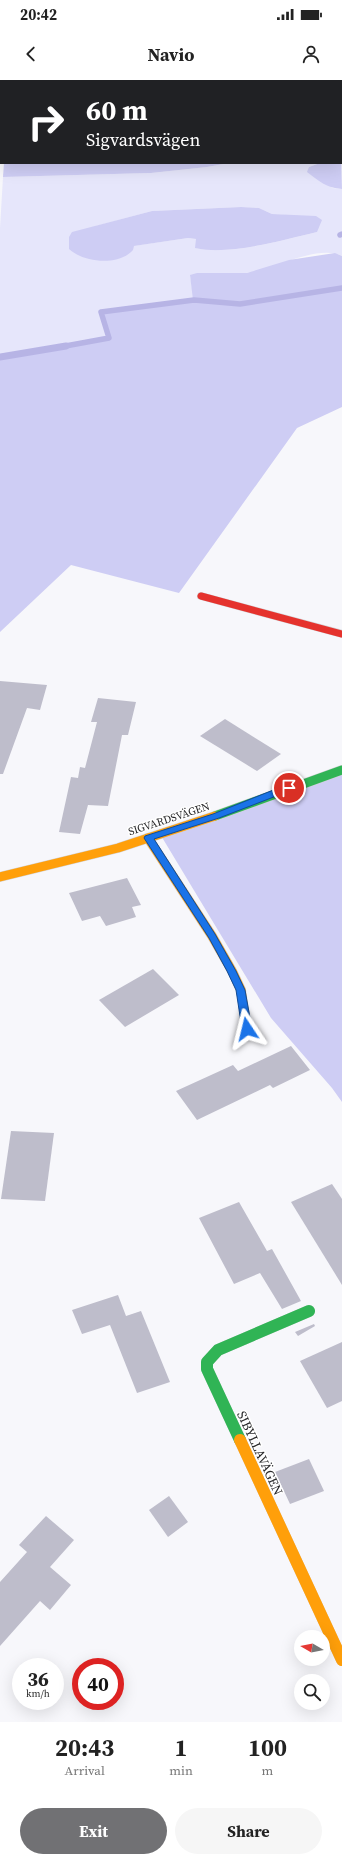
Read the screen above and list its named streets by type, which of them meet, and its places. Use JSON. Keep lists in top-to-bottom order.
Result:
{
  "streets": {
    "street": ["SIGVARDSVÄGEN", "SIBYLLAVÄGEN"]
  },
  "north": "left",
  "page": {
    "status": "20:42",
    "header": "Navio",
    "turn": ["60 m", "Sigvardsvägen"],
    "speed": "36 km/h",
    "limit": "40",
    "eta": [
      "20:43",
      "Arrival",
      "1",
      "min",
      "100",
      "m"
    ],
    "buttons": ["Exit", "Share"]
  }
}
